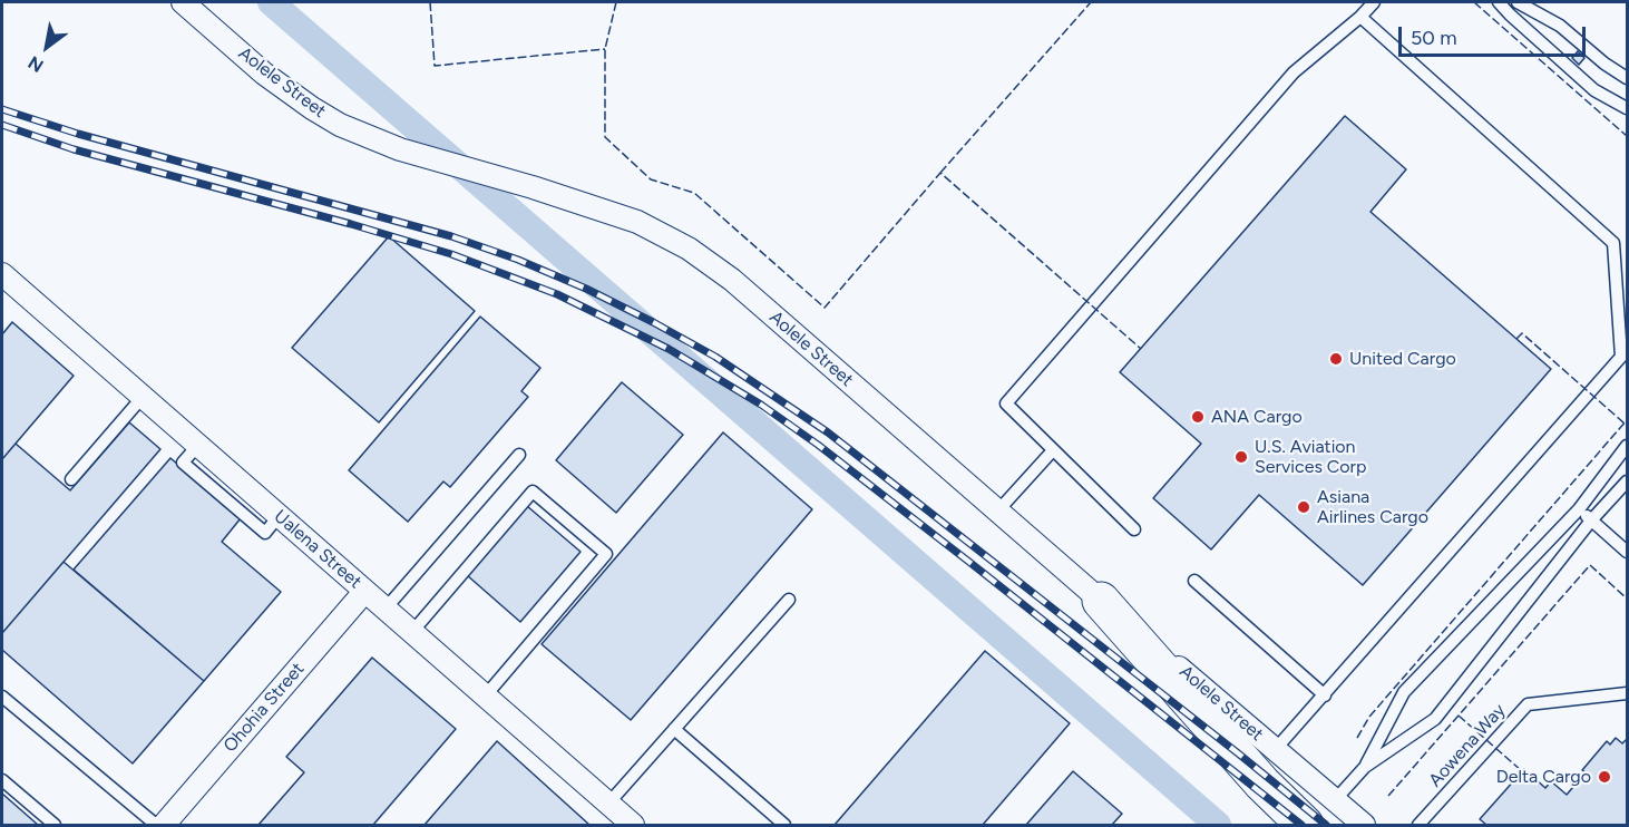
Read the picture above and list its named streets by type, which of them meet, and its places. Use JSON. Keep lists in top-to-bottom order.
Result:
{
  "streets": {
    "street": ["Aolele Street", "Ualena Street", "Ohohia Street"],
    "lane": ["Aowena Way"]
  },
  "crossings": [
    ["Ualena Street", "Ohohia Street"]
  ],
  "places": [
    "United Cargo",
    "ANA Cargo",
    "U.S. Aviation Services Corp",
    "Asiana Airlines Cargo",
    "Delta Cargo"
  ],
  "scale_bar": "50 m",
  "north": "bottom left"
}
